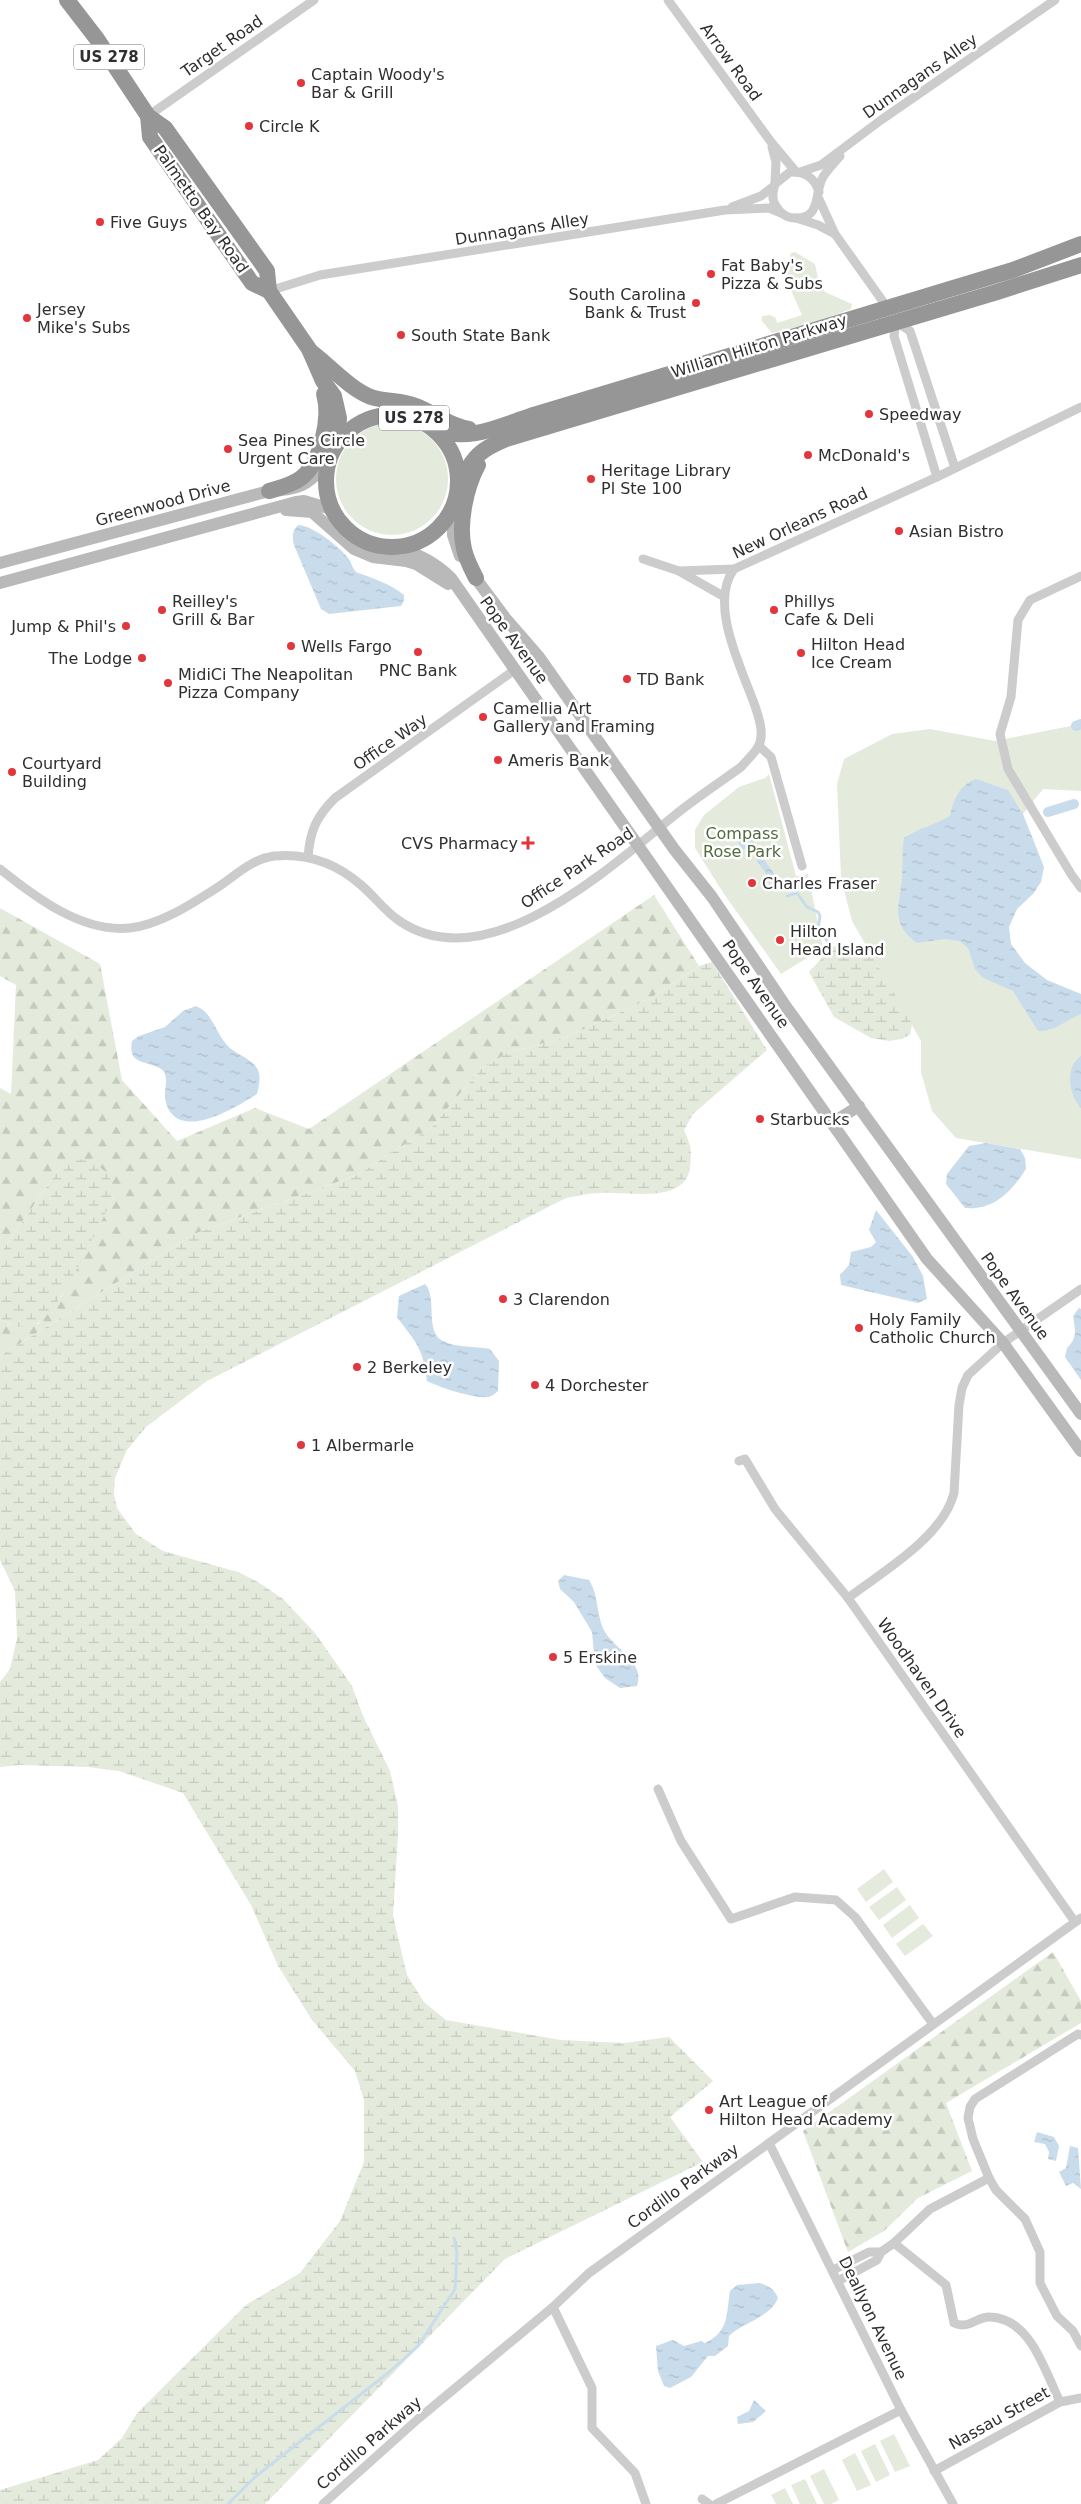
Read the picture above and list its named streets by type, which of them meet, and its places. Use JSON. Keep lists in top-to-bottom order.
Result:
{
  "streets": {
    "highway": ["US 278", "Palmetto Bay Road", "William Hilton Parkway"],
    "main road": ["Greenwood Drive", "Pope Avenue"],
    "street": [
      "Target Road",
      "Arrow Road",
      "Dunnagans Alley",
      "New Orleans Road",
      "Office Way",
      "Office Park Road",
      "Woodhaven Drive",
      "Cordillo Parkway",
      "Deallyon Avenue",
      "Nassau Street"
    ]
  },
  "crossings": [
    ["Target Road", "Palmetto Bay Road"],
    ["US 278", "Palmetto Bay Road"],
    ["US 278", "William Hilton Parkway"],
    ["US 278", "Greenwood Drive"],
    ["US 278", "Pope Avenue"],
    ["Arrow Road", "Dunnagans Alley"],
    ["Dunnagans Alley", "Palmetto Bay Road"],
    ["William Hilton Parkway", "Greenwood Drive"],
    ["William Hilton Parkway", "Pope Avenue"],
    ["Greenwood Drive", "Pope Avenue"],
    ["Pope Avenue", "Office Way"],
    ["Pope Avenue", "Office Park Road"],
    ["Office Way", "Office Park Road"],
    ["Woodhaven Drive", "Cordillo Parkway"],
    ["Cordillo Parkway", "Deallyon Avenue"],
    ["Deallyon Avenue", "Nassau Street"]
  ],
  "parks": ["Compass Rose Park"],
  "places": {
    "other": [
      "Captain Woody's Bar & Grill",
      "Circle K",
      "Five Guys",
      "Fat Baby's Pizza & Subs",
      "South Carolina Bank & Trust",
      "Jersey Mike's Subs",
      "South State Bank",
      "Speedway",
      "Sea Pines Circle Urgent Care",
      "McDonald's",
      "Heritage Library Pl Ste 100",
      "Asian Bistro",
      "Reilley's Grill & Bar",
      "Phillys Cafe & Deli",
      "Jump & Phil's",
      "Wells Fargo",
      "PNC Bank",
      "Hilton Head Ice Cream",
      "The Lodge",
      "TD Bank",
      "MidiCi The Neapolitan Pizza Company",
      "Camellia Art Gallery and Framing",
      "Ameris Bank",
      "Courtyard Building",
      "Charles Fraser",
      "Hilton Head Island",
      "Starbucks",
      "3 Clarendon",
      "Holy Family Catholic Church",
      "2 Berkeley",
      "4 Dorchester",
      "1 Albermarle",
      "5 Erskine",
      "Art League of Hilton Head Academy"
    ],
    "health": ["CVS Pharmacy"]
  }
}
